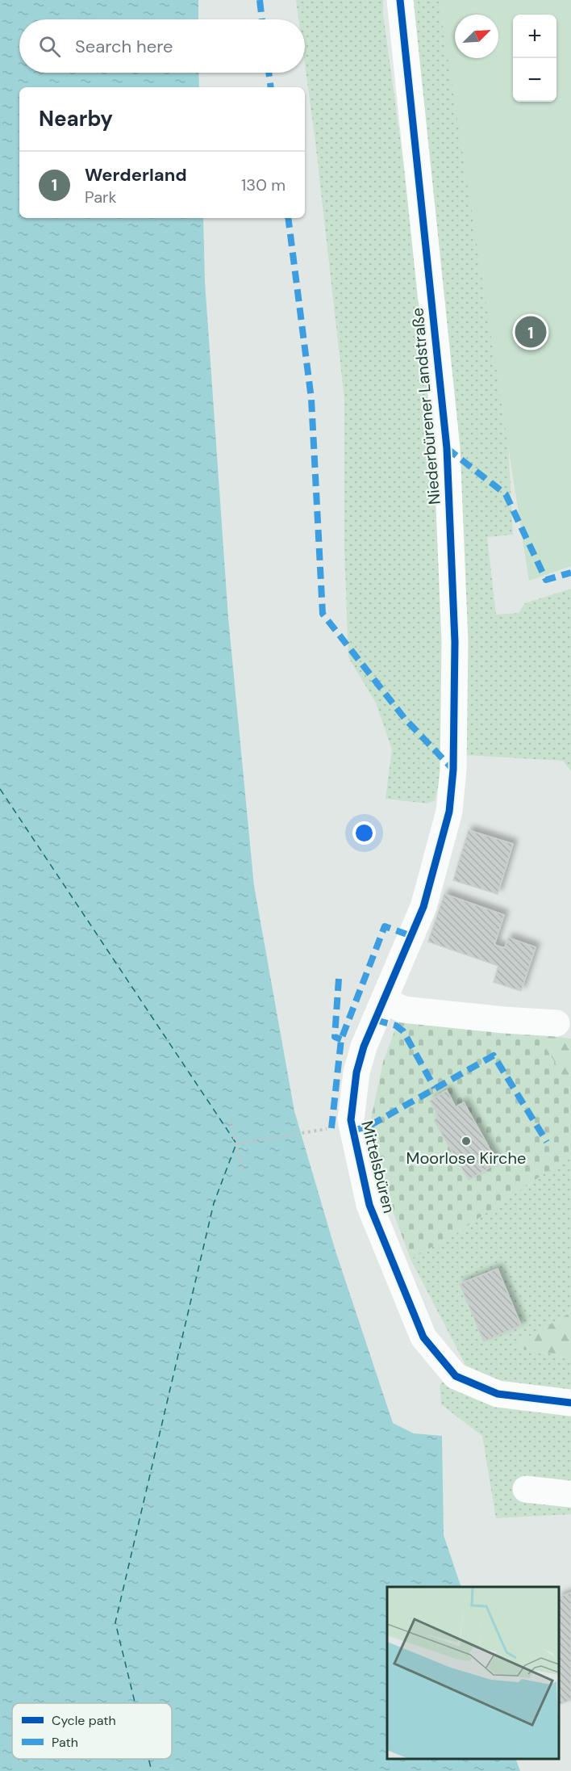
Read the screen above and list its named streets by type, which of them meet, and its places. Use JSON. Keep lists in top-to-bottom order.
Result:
{
  "streets": {
    "street": ["Niederbürener Landstraße", "Mittelsbüren"]
  },
  "crossings": [
    ["Niederbürener Landstraße", "Mittelsbüren"]
  ],
  "places": ["Moorlose Kirche"],
  "legend": ["Cycle path", "Path"],
  "north": "top right",
  "page": {
    "map_buttons": ["+", "−"],
    "search": "Search here",
    "heading": "Nearby",
    "list": [
      {
        "mark": "1",
        "name": "Werderland",
        "note": "Park",
        "value": "130 m"
      }
    ],
    "pins": "1"
  }
}
